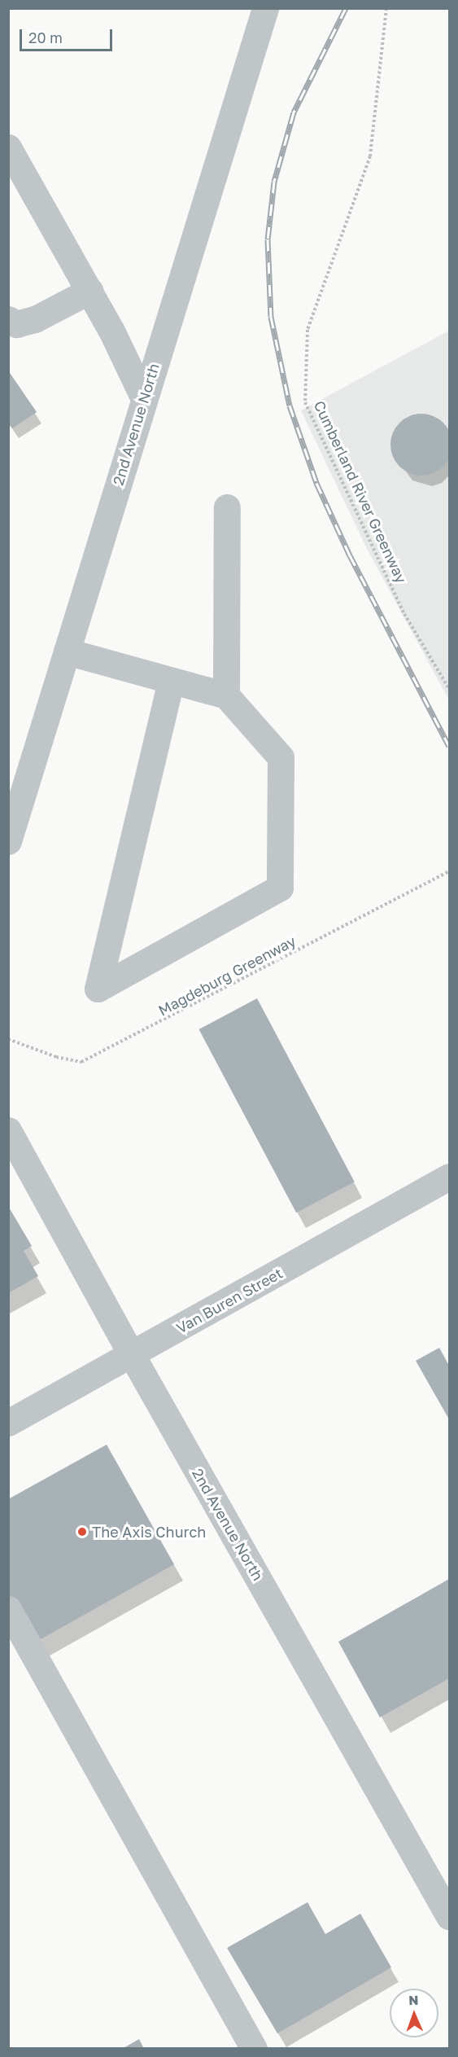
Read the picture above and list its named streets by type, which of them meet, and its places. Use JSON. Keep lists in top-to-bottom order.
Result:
{
  "streets": {
    "street": ["2nd Avenue North", "Van Buren Street"],
    "path": ["Cumberland River Greenway", "Magdeburg Greenway"]
  },
  "crossings": [
    ["2nd Avenue North", "Van Buren Street"]
  ],
  "places": ["The Axis Church"],
  "scale_bar": "20 m",
  "north": "top"
}
